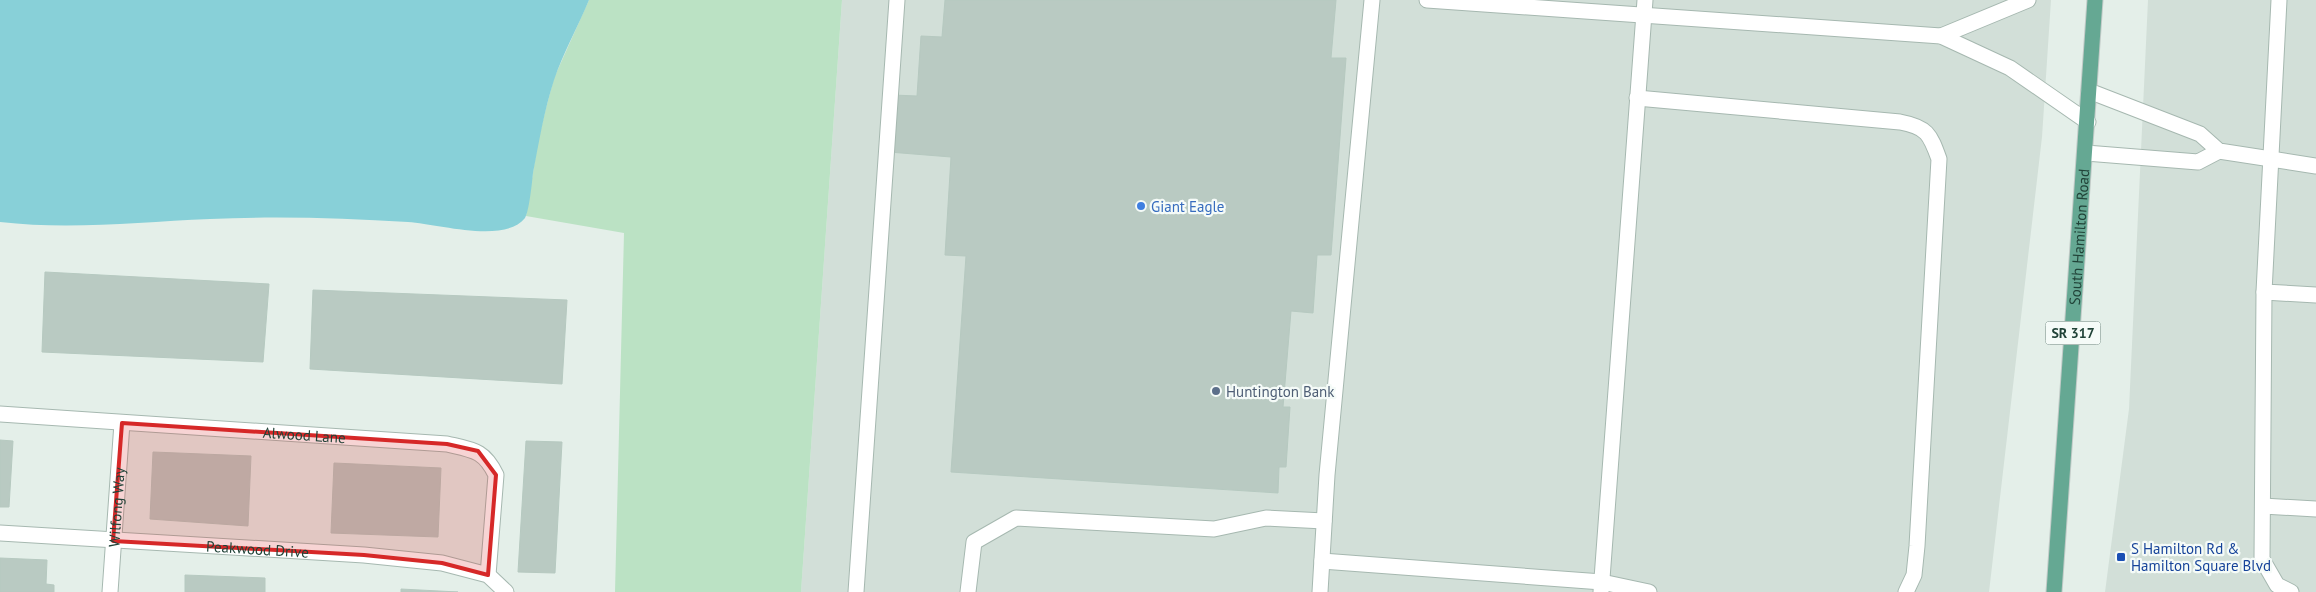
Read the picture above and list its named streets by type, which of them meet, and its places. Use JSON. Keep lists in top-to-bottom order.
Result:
{
  "streets": {
    "main road": ["South Hamilton Road", "SR 317"],
    "street": ["Alwood Lane", "Wilfong Way", "Peakwood Drive"]
  },
  "crossings": [
    ["Alwood Lane", "Wilfong Way"],
    ["Alwood Lane", "Peakwood Drive"],
    ["Wilfong Way", "Peakwood Drive"]
  ],
  "places": {
    "other": ["Giant Eagle", "Huntington Bank"],
    "transit": ["S Hamilton Rd & Hamilton Square Blvd"]
  }
}
